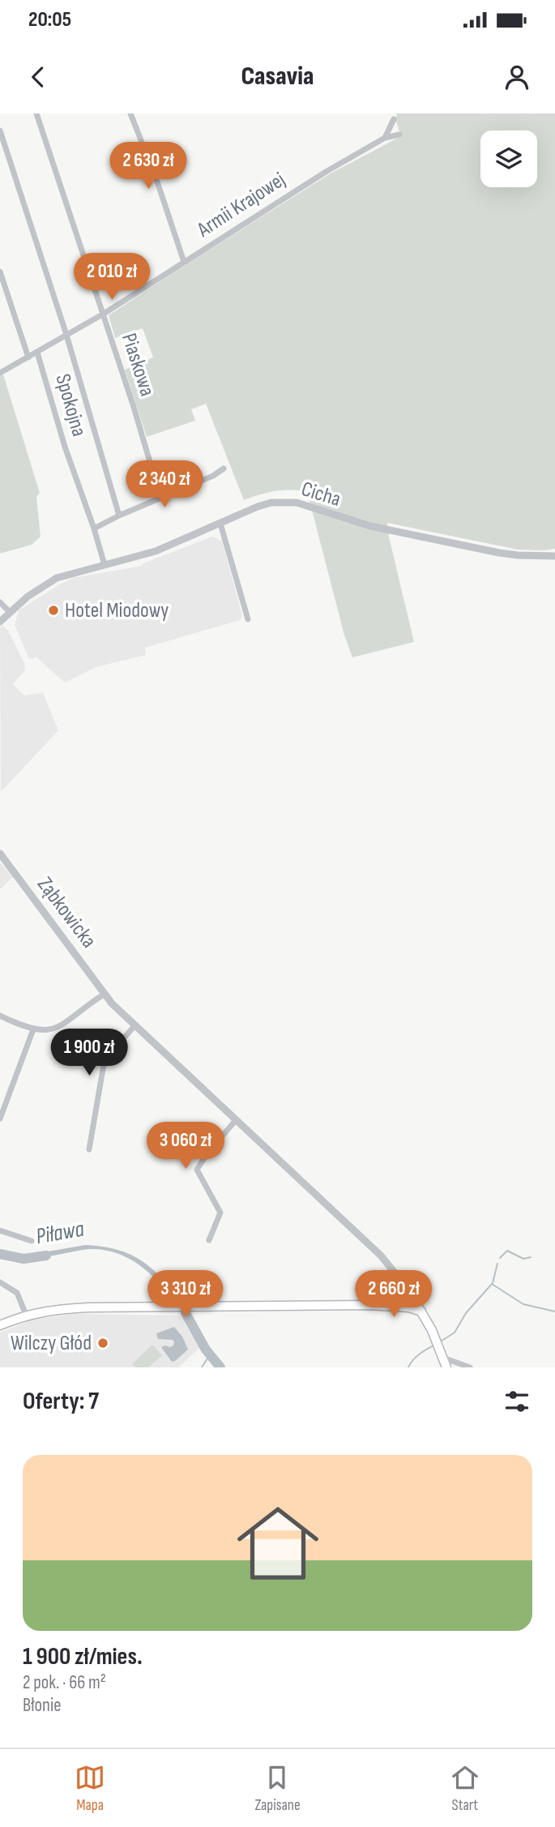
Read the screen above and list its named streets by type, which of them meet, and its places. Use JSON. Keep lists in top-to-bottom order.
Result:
{
  "streets": {
    "street": [
      "Armii Krajowej",
      "Piaskowa",
      "Spokojna",
      "Cicha",
      "Ząbkowicka"
    ]
  },
  "crossings": [
    ["Armii Krajowej", "Piaskowa"],
    ["Armii Krajowej", "Spokojna"],
    ["Spokojna", "Cicha"]
  ],
  "water": ["Piława"],
  "places": ["Hotel Miodowy", "Wilczy Głód"],
  "page": {
    "status": "20:05",
    "header": "Casavia",
    "price": [
      "2 630 zł",
      "2 010 zł",
      "2 340 zł",
      "1 900 zł",
      "3 060 zł",
      "3 310 zł",
      "2 660 zł"
    ],
    "heading": "Oferty: 7",
    "list": [
      {
        "name": "1 900 zł/mies.",
        "note": "2 pok. · 66 m² · Błonie"
      }
    ],
    "tabs": ["Mapa", "Zapisane", "Start"]
  }
}
